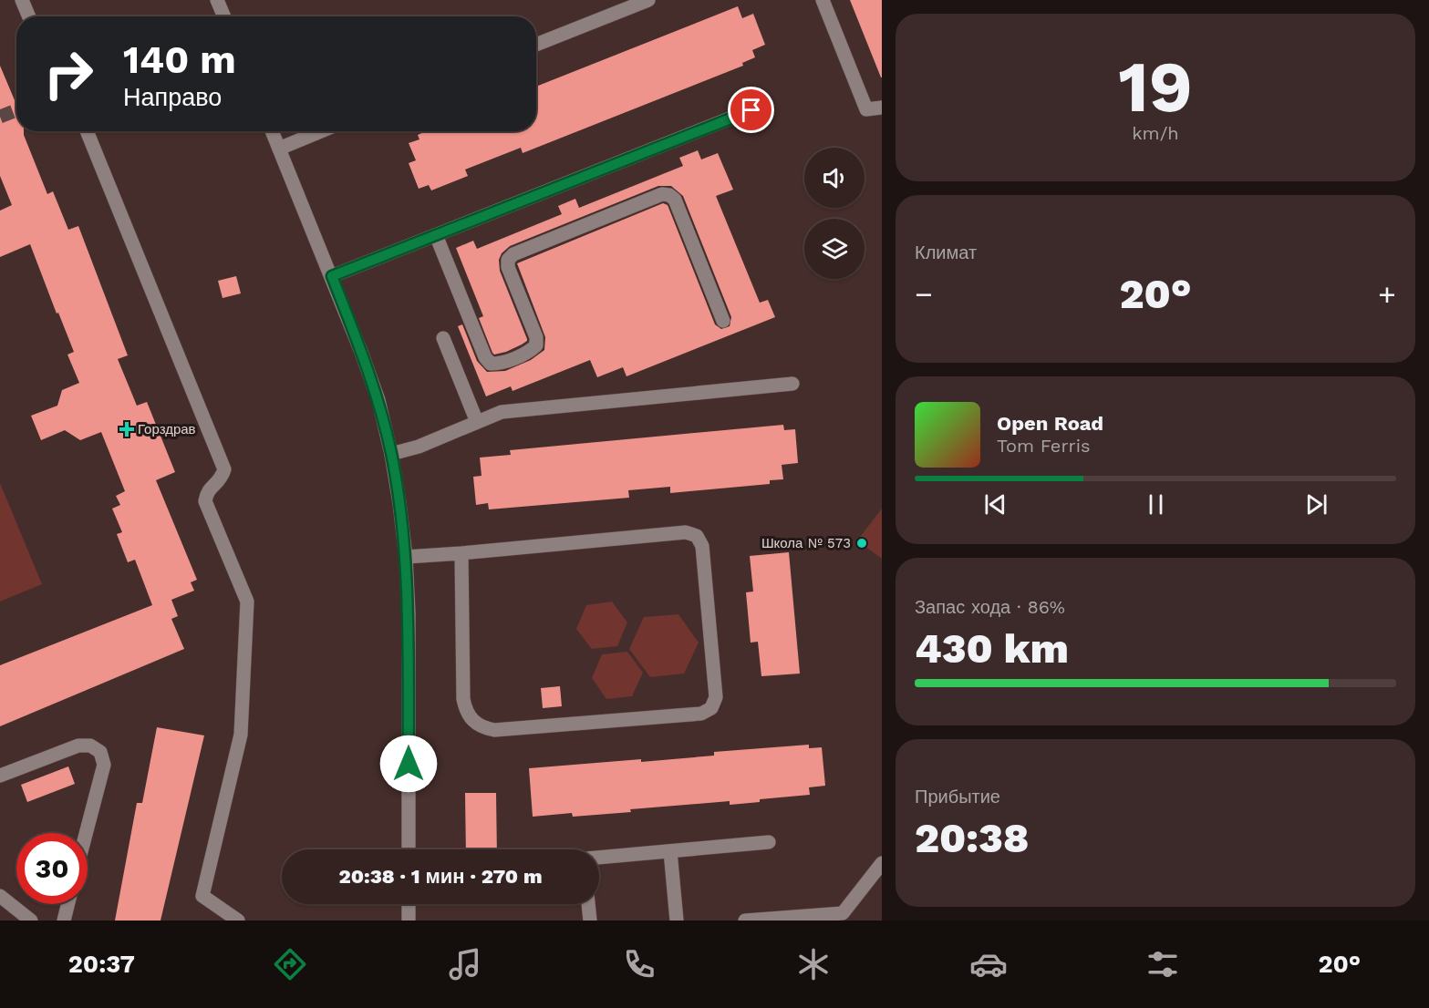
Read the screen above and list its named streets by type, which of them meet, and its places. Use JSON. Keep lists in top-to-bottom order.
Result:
{
  "places": {
    "health": ["Горздрав"],
    "other": ["Школа № 573"]
  },
  "page": {
    "tile": [
      ["19", "km/h"],
      "Климат",
      ["Запас хода · 86%", "430 km"],
      ["Прибытие", "20:38"]
    ],
    "turn": ["140 m", "Направо"],
    "heat": ["−", "20°", "+"],
    "song": ["Open Road", "Tom Ferris"],
    "limit": "30",
    "trip": "20:38 · 1 мин · 270 m",
    "tabs": ["20:37", "20°"]
  }
}
